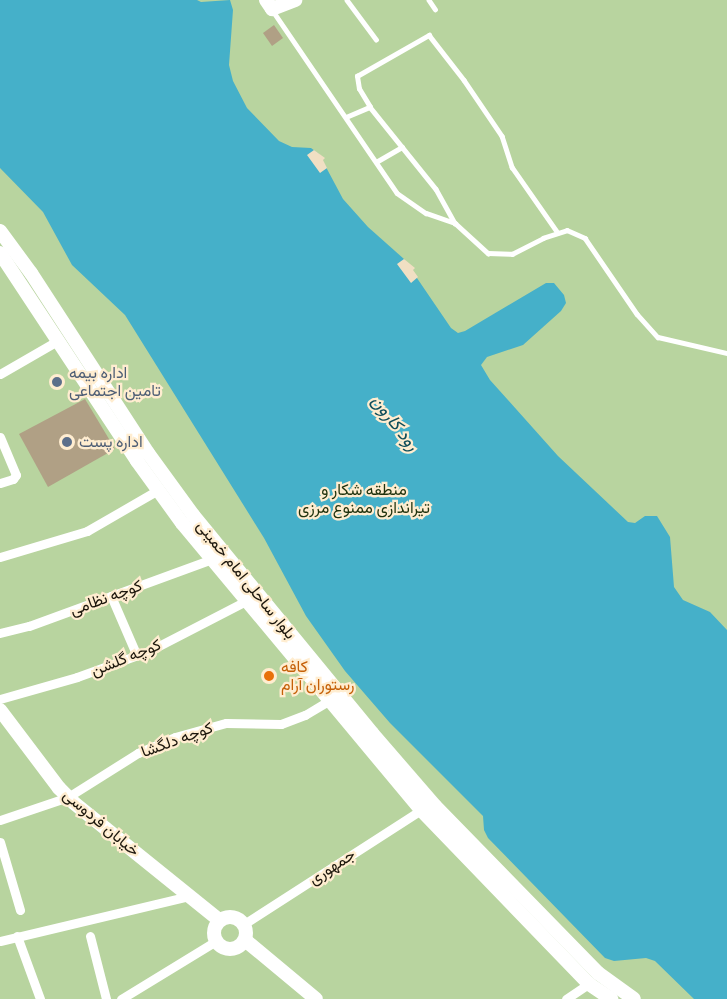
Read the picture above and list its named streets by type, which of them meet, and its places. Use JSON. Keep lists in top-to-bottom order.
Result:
{
  "streets": {
    "main road": ["بلوار ساحلی امام خمینی", "خیابان فردوسی"],
    "street": [
      "کوچه نظامی",
      "کوچه گلشن",
      "کوچه دلگشا",
      "جمهوری"
    ]
  },
  "crossings": [
    ["بلوار ساحلی امام خمینی", "کوچه نظامی"],
    ["بلوار ساحلی امام خمینی", "کوچه گلشن"],
    ["بلوار ساحلی امام خمینی", "کوچه دلگشا"],
    ["بلوار ساحلی امام خمینی", "جمهوری"],
    ["کوچه دلگشا", "خیابان فردوسی"],
    ["خیابان فردوسی", "جمهوری"]
  ],
  "water": ["رود کارون"],
  "parks": ["منطقه شکار و تیراندازی ممنوع مرزی"],
  "places": ["اداره بیمه تامین اجتماعی", "اداره پست", "کافه رستوران آرام"]
}
